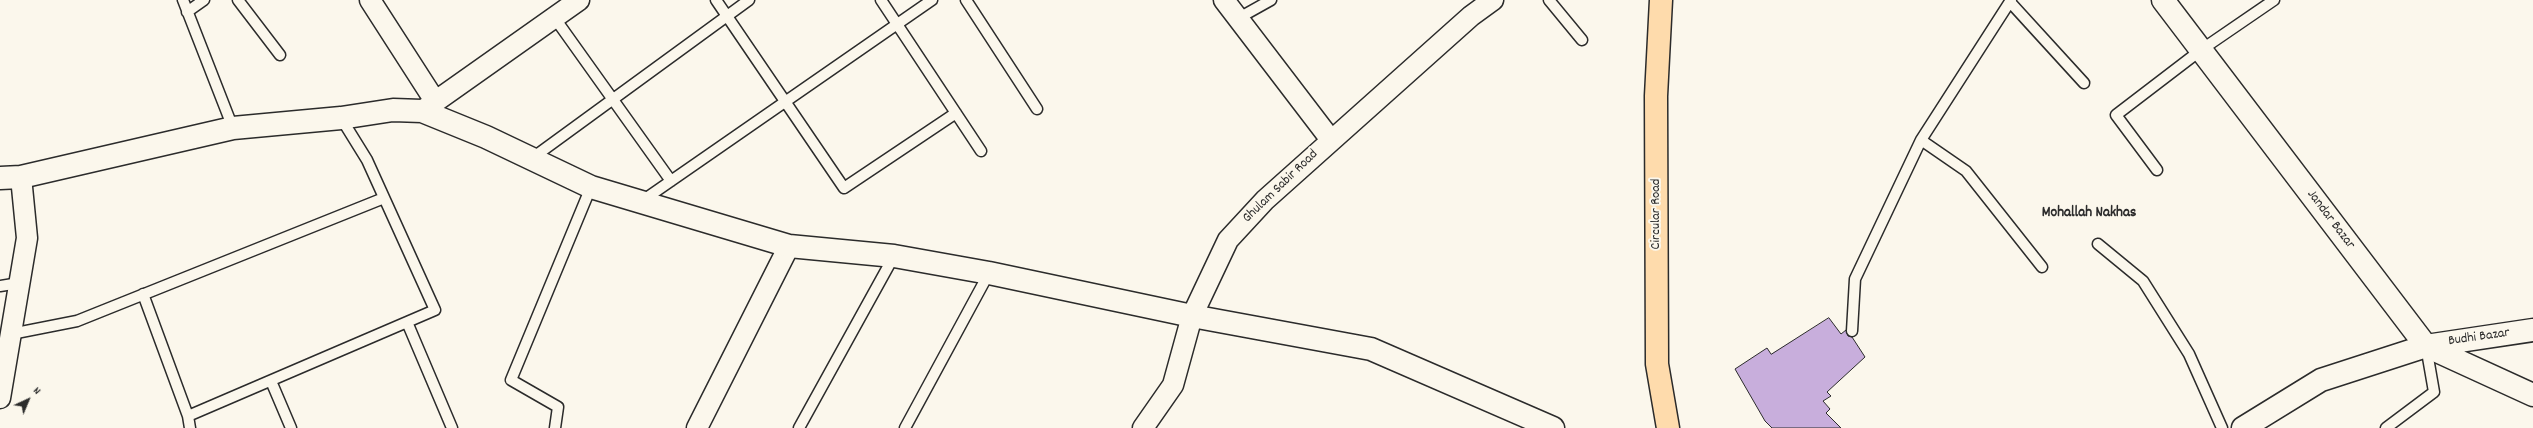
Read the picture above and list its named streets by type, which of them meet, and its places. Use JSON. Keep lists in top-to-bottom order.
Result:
{
  "streets": {
    "main road": ["Circular Road"],
    "street": ["Ghulam Sabir Road", "Jandar Bazar", "Budhi Bazar"]
  },
  "crossings": [
    ["Jandar Bazar", "Budhi Bazar"]
  ],
  "districts": ["Mohallah Nakhas"],
  "north": "top right"
}
